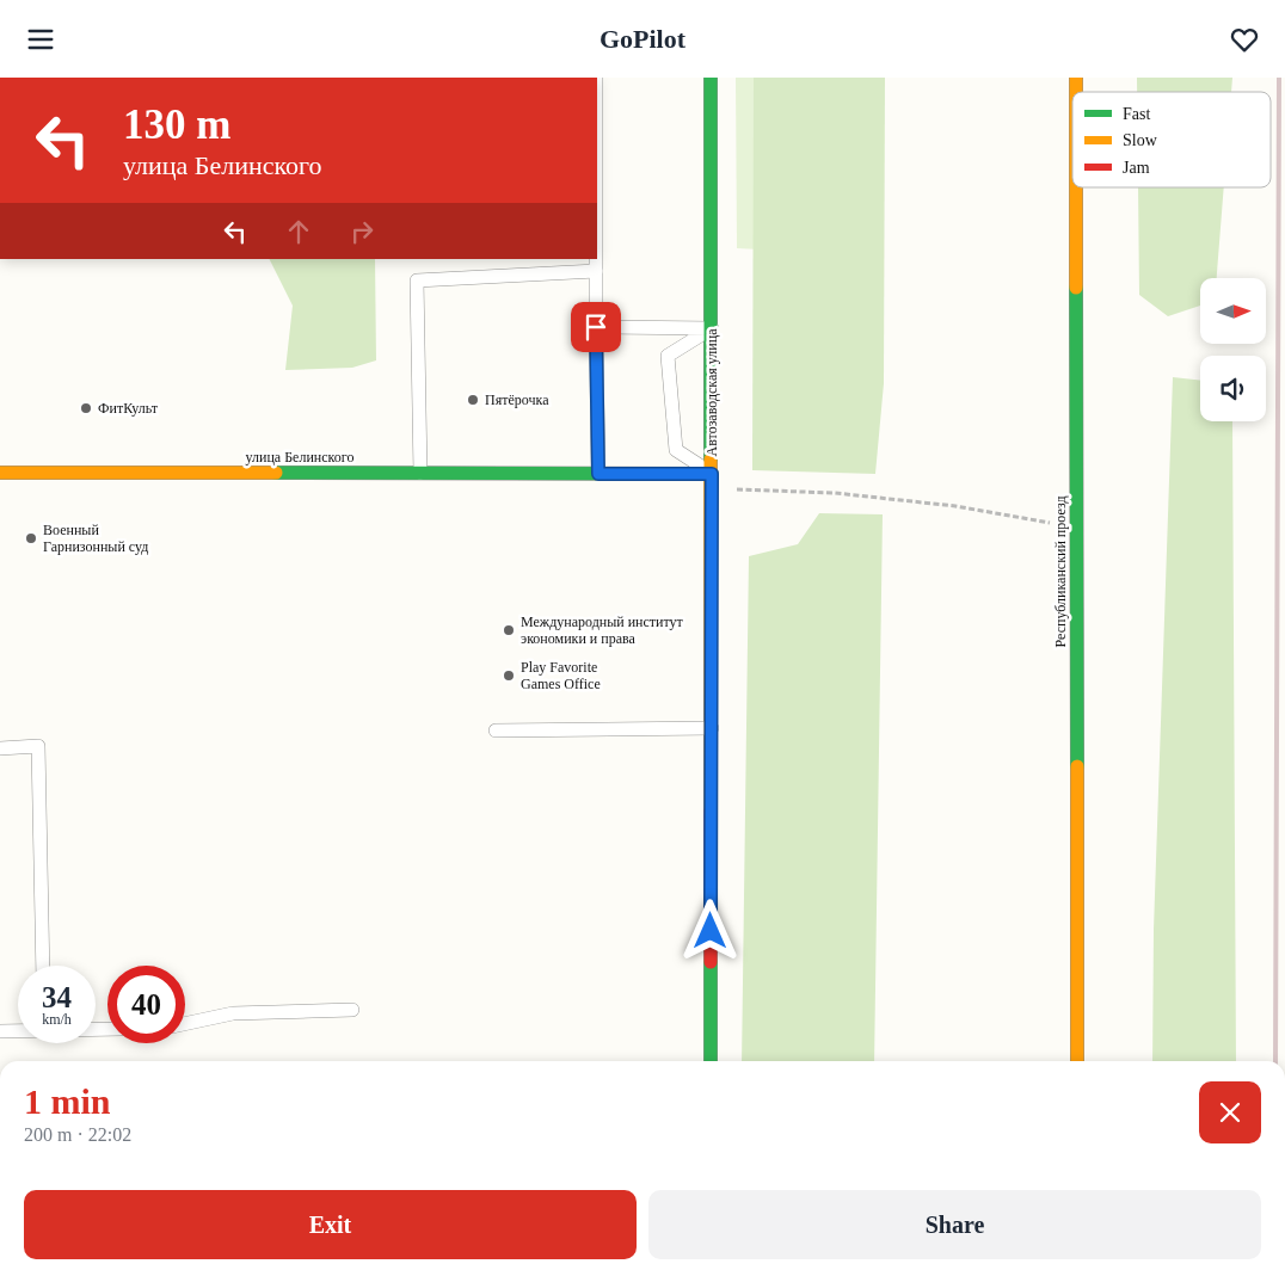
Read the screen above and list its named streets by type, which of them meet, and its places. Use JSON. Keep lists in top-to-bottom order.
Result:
{
  "streets": {
    "street": ["Автозаводская улица", "улица Белинского", "Республиканский проезд"]
  },
  "crossings": [
    ["Автозаводская улица", "улица Белинского"]
  ],
  "places": [
    "Пятёрочка",
    "ФитКульт",
    "Военный Гарнизонный суд",
    "Международный институт экономики и права",
    "Play Favorite Games Office"
  ],
  "legend": ["Fast", "Slow", "Jam"],
  "north": "right",
  "page": {
    "header": "GoPilot",
    "turn": ["130 m", "улица Белинского"],
    "speed": "34 km/h",
    "limit": "40",
    "heading": ["1 min", "200 m · 22:02"],
    "buttons": ["Exit", "Share"]
  }
}
